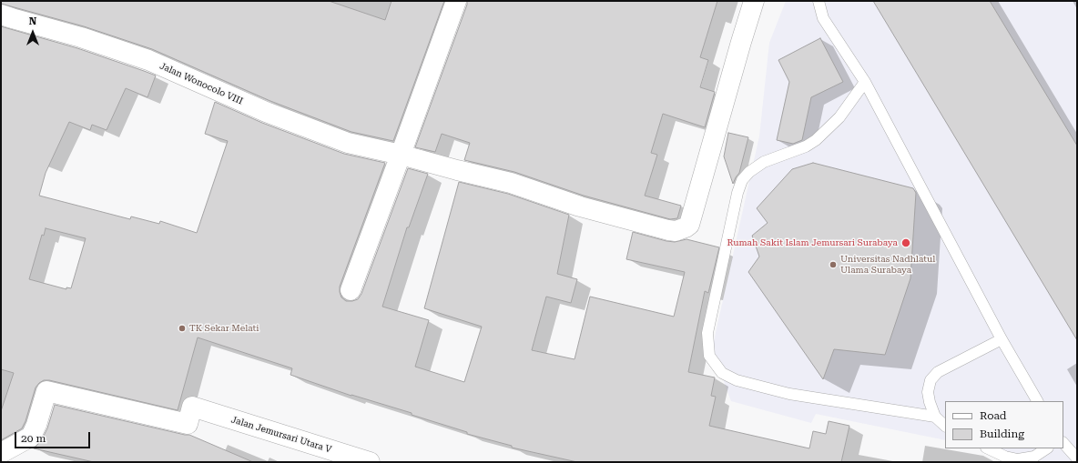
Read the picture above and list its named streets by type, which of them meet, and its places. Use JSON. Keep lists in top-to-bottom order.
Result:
{
  "streets": {
    "street": ["Jalan Wonocolo VIII", "Jalan Jemursari Utara V"]
  },
  "places": ["Rumah Sakit Islam Jemursari Surabaya", "Universitas Nadhlatul Ulama Surabaya", "TK Sekar Melati"],
  "legend": ["Road", "Building"],
  "scale_bar": "20 m",
  "north": "top"
}
